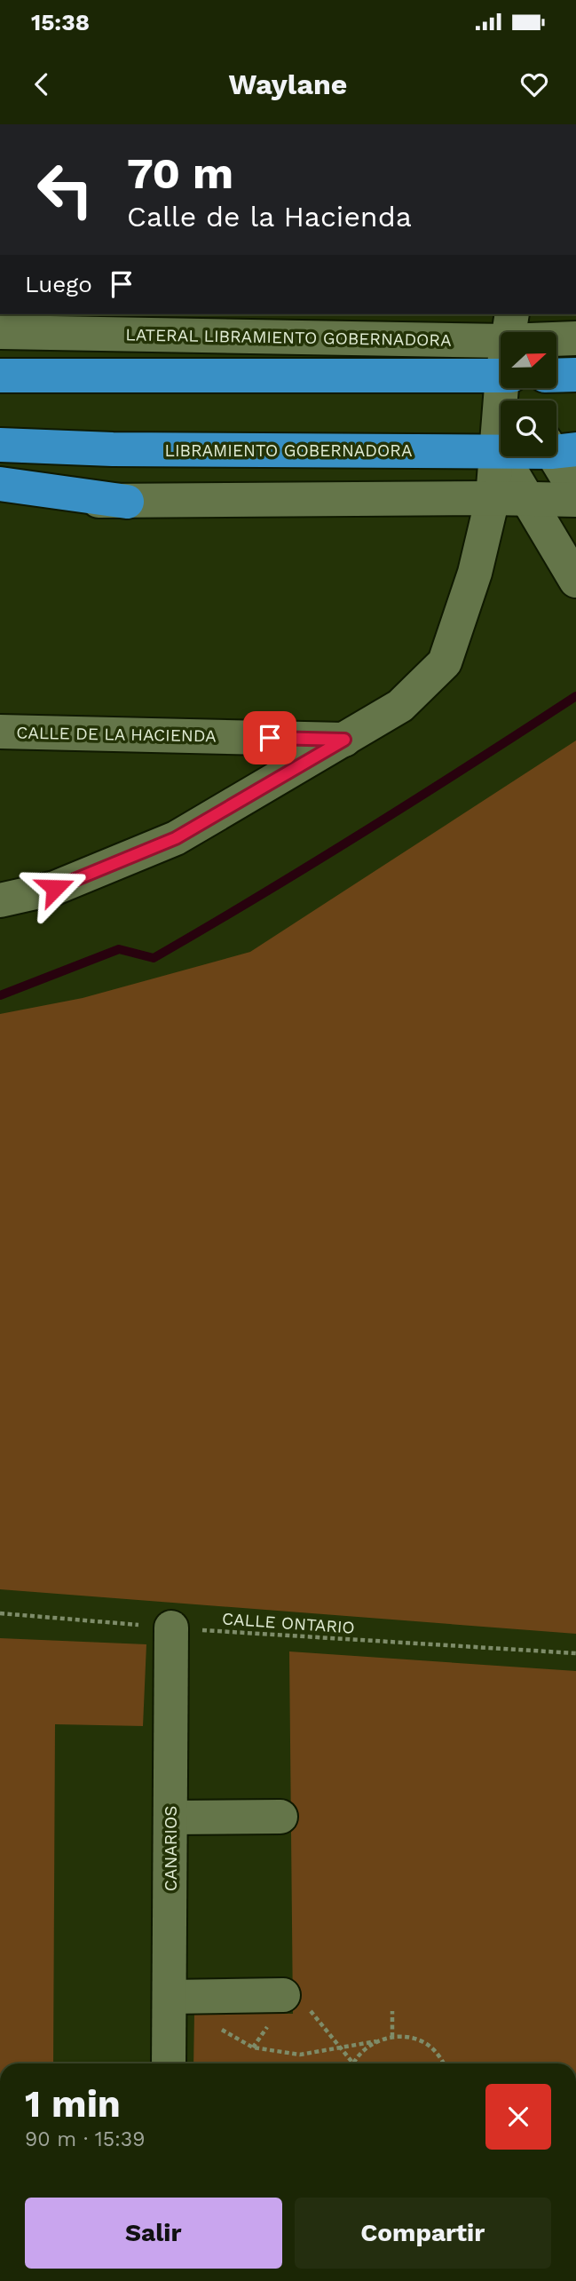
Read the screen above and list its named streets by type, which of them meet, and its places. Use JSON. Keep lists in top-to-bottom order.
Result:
{
  "streets": {
    "highway": ["LIBRAMIENTO GOBERNADORA"],
    "street": ["LATERAL LIBRAMIENTO GOBERNADORA", "CALLE DE LA HACIENDA", "CANARIOS"],
    "path": ["CALLE ONTARIO"]
  },
  "crossings": [
    ["CALLE ONTARIO", "CANARIOS"]
  ],
  "north": "right",
  "page": {
    "status": "15:38",
    "header": "Waylane",
    "turn": ["70 m", "Calle de la Hacienda"],
    "then": "Luego",
    "heading": ["1 min", "90 m · 15:39"],
    "buttons": ["Salir", "Compartir"]
  }
}
